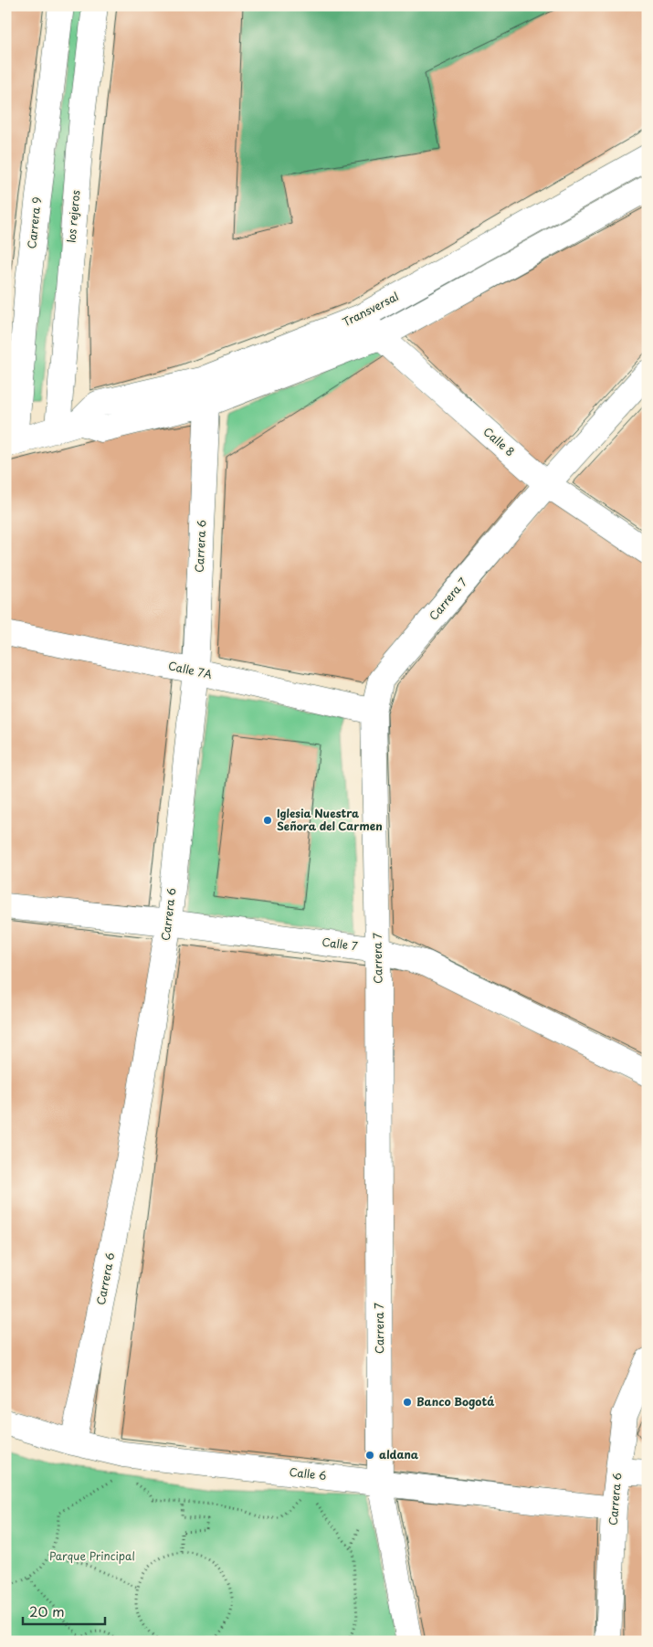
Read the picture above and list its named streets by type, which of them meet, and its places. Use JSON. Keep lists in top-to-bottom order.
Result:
{
  "streets": {
    "street": [
      "los rejeros",
      "Carrera 9",
      "Transversal",
      "Calle 8",
      "Carrera 6",
      "Carrera 7",
      "Calle 7A",
      "Calle 7",
      "Calle 6"
    ]
  },
  "crossings": [
    ["los rejeros", "Transversal"],
    ["Carrera 9", "Transversal"],
    ["Transversal", "Calle 8"],
    ["Transversal", "Carrera 6"],
    ["Calle 8", "Carrera 7"],
    ["Carrera 6", "Calle 7A"],
    ["Carrera 6", "Calle 7"],
    ["Carrera 6", "Calle 6"],
    ["Carrera 7", "Calle 7A"],
    ["Carrera 7", "Calle 7"],
    ["Carrera 7", "Calle 6"]
  ],
  "parks": ["Parque Principal"],
  "places": ["Iglesia Nuestra Señora del Carmen", "Banco Bogotá", "aldana"],
  "scale_bar": "20 m"
}
